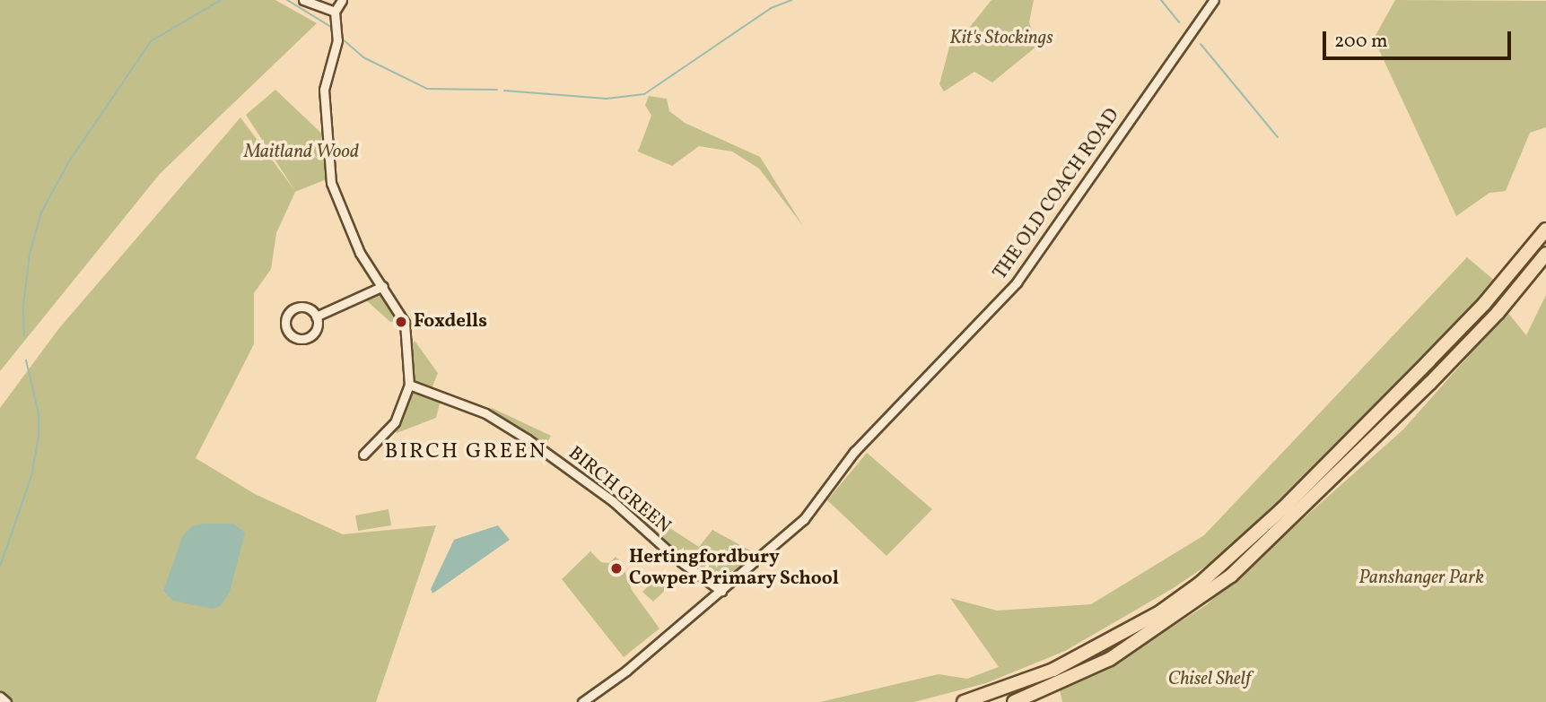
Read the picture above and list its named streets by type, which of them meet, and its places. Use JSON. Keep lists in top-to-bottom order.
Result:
{
  "streets": {
    "street": ["THE OLD COACH ROAD", "BIRCH GREEN"]
  },
  "crossings": [
    ["THE OLD COACH ROAD", "BIRCH GREEN"]
  ],
  "districts": ["BIRCH GREEN"],
  "parks": [
    "Kit's Stockings",
    "Maitland Wood",
    "Panshanger Park",
    "Chisel Shelf"
  ],
  "places": ["Foxdells", "Hertingfordbury Cowper Primary School"],
  "scale_bar": "200 m"
}
